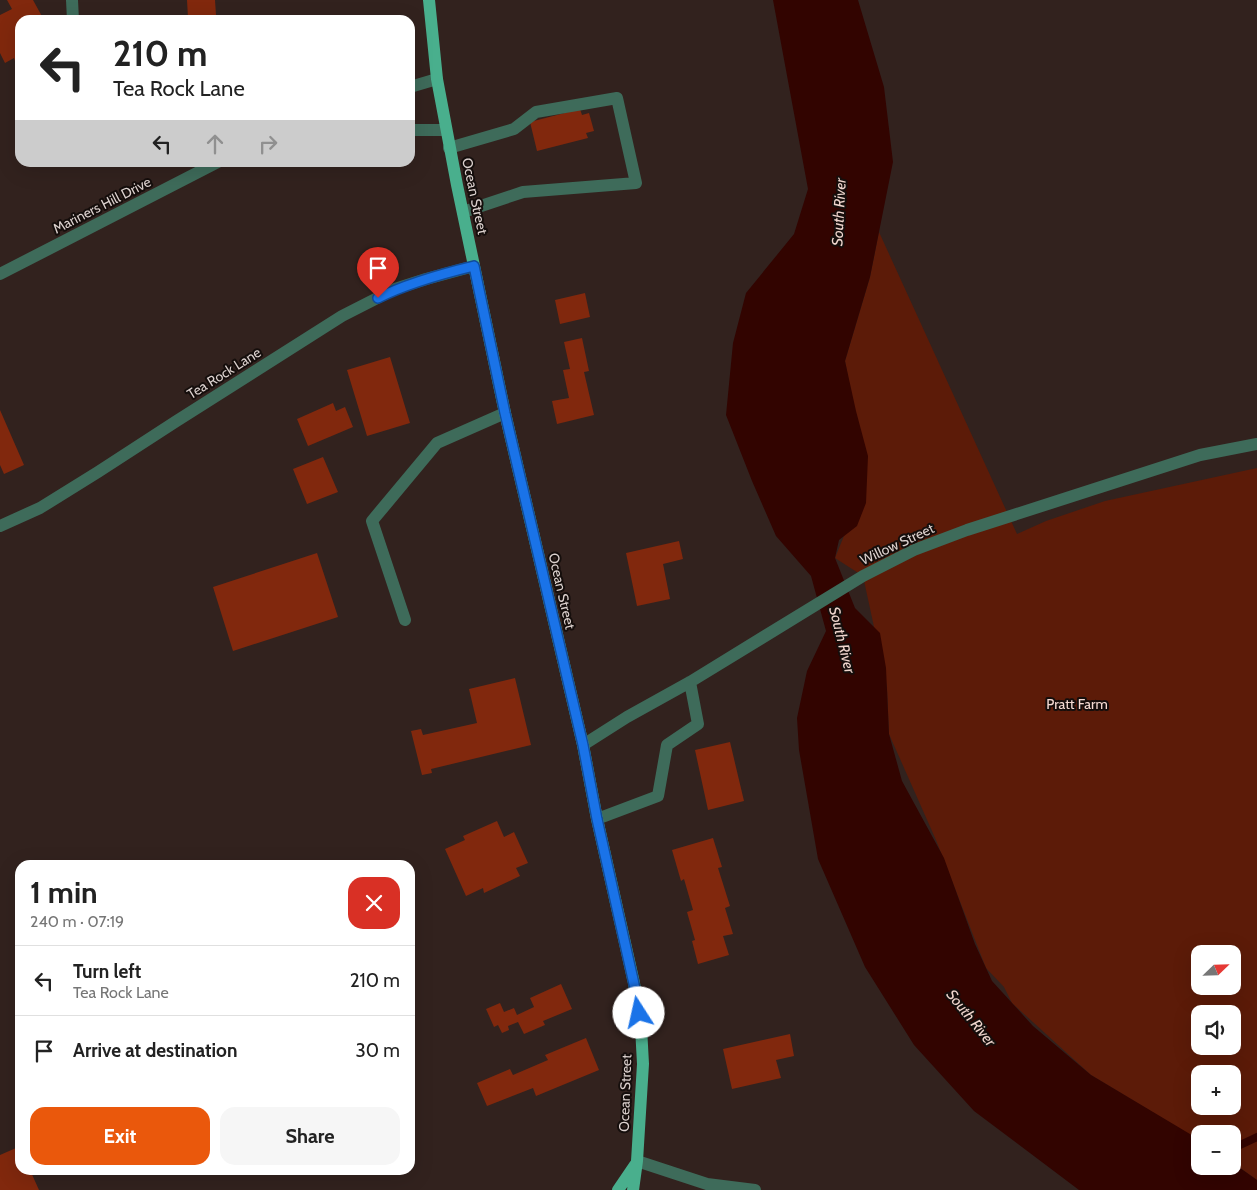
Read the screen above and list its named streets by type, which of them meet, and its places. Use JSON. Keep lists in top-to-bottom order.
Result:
{
  "streets": {
    "main road": ["Ocean Street"],
    "street": ["Mariners Hill Drive", "Tea Rock Lane", "Willow Street"]
  },
  "crossings": [
    ["Ocean Street", "Tea Rock Lane"],
    ["Ocean Street", "Willow Street"]
  ],
  "water": ["South River"],
  "parks": ["Pratt Farm"],
  "north": "top right",
  "page": {
    "turn": ["210 m", "Tea Rock Lane"],
    "heading": ["1 min", "240 m · 07:19"],
    "map_buttons": ["+", "−"],
    "list": [
      {
        "name": "Turn left",
        "note": "Tea Rock Lane",
        "value": "210 m"
      },
      {
        "name": "Arrive at destination",
        "value": "30 m"
      }
    ],
    "buttons": ["Exit", "Share"]
  }
}
